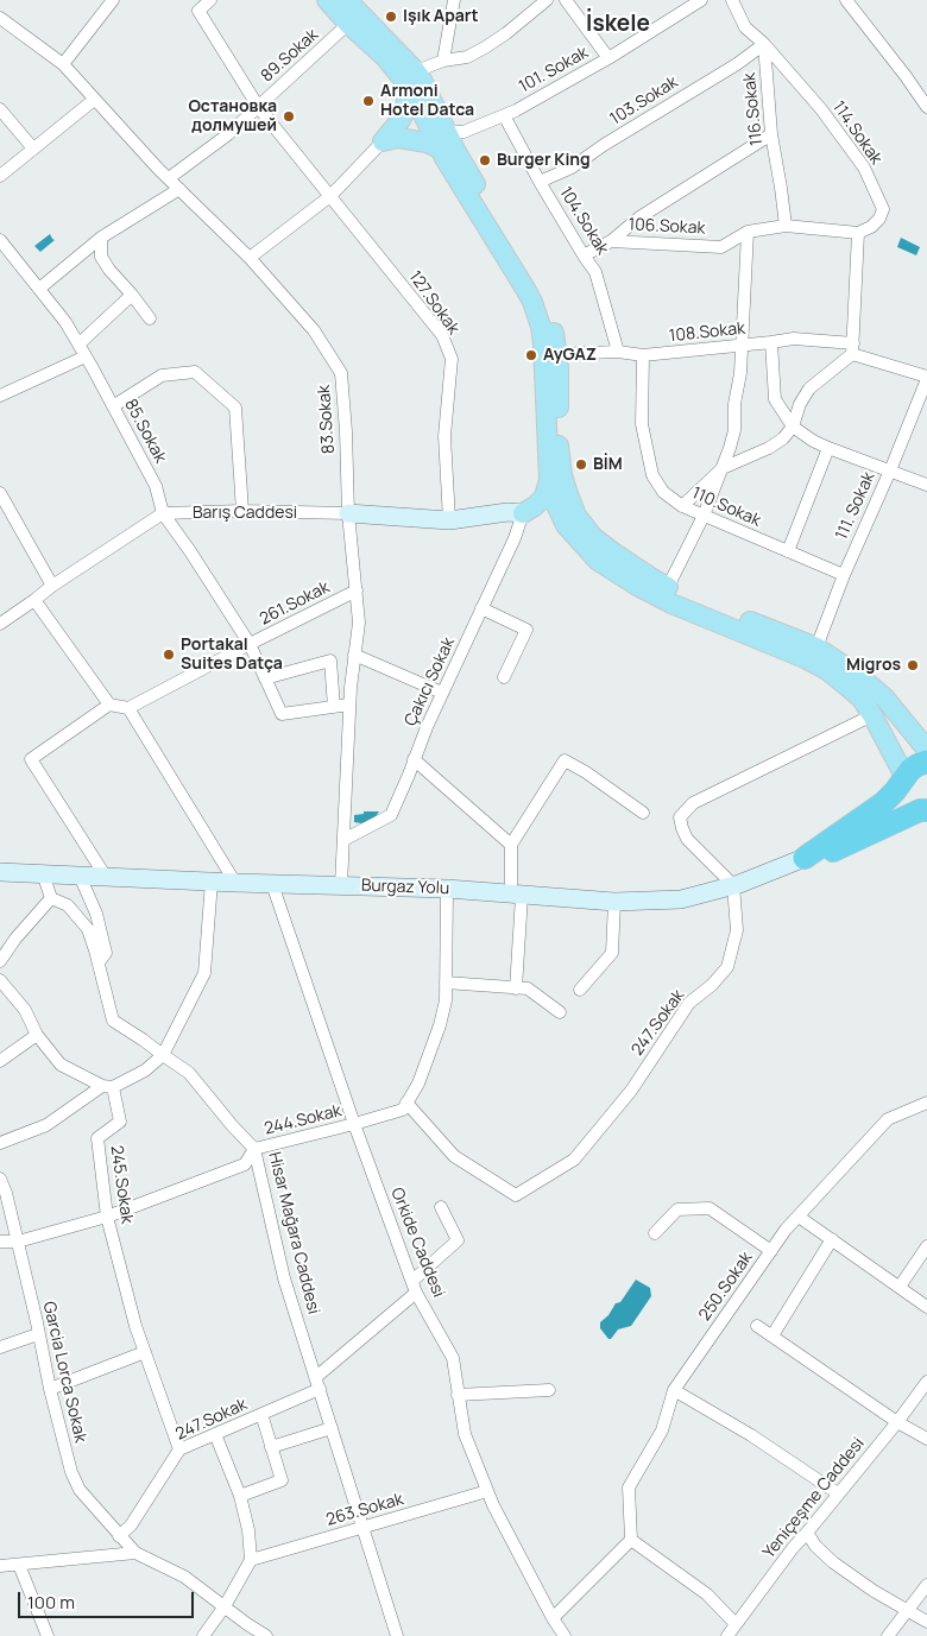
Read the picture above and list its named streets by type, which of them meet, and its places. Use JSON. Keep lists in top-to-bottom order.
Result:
{
  "streets": {
    "street": [
      "89.Sokak",
      "101. Sokak",
      "103.Sokak",
      "116.Sokak",
      "114.Sokak",
      "104.Sokak",
      "106.Sokak",
      "127.Sokak",
      "108.Sokak",
      "83.Sokak",
      "85.Sokak",
      "111. Sokak",
      "110.Sokak",
      "Barış Caddesi",
      "261.Sokak",
      "Çakıcı Sokak",
      "Burgaz Yolu",
      "247.Sokak",
      "244.Sokak",
      "245.Sokak",
      "Hisar Mağara Caddesi",
      "Orkide Caddesi",
      "250.Sokak",
      "Garcia Lorca Sokak",
      "Yeniçeşme Caddesi",
      "263.Sokak"
    ]
  },
  "crossings": [
    ["89.Sokak", "127.Sokak"],
    ["89.Sokak", "83.Sokak"],
    ["101. Sokak", "104.Sokak"],
    ["103.Sokak", "116.Sokak"],
    ["103.Sokak", "114.Sokak"],
    ["103.Sokak", "104.Sokak"],
    ["116.Sokak", "114.Sokak"],
    ["116.Sokak", "106.Sokak"],
    ["114.Sokak", "106.Sokak"],
    ["104.Sokak", "108.Sokak"],
    ["127.Sokak", "Barış Caddesi"],
    ["108.Sokak", "111. Sokak"],
    ["108.Sokak", "110.Sokak"],
    ["83.Sokak", "Barış Caddesi"],
    ["83.Sokak", "261.Sokak"],
    ["83.Sokak", "Çakıcı Sokak"],
    ["83.Sokak", "Burgaz Yolu"],
    ["85.Sokak", "Barış Caddesi"],
    ["85.Sokak", "261.Sokak"],
    ["111. Sokak", "110.Sokak"],
    ["Barış Caddesi", "Çakıcı Sokak"],
    ["Burgaz Yolu", "247.Sokak"],
    ["Burgaz Yolu", "Hisar Mağara Caddesi"],
    ["Burgaz Yolu", "Orkide Caddesi"],
    ["247.Sokak", "244.Sokak"],
    ["247.Sokak", "245.Sokak"],
    ["247.Sokak", "Hisar Mağara Caddesi"],
    ["247.Sokak", "Orkide Caddesi"],
    ["247.Sokak", "Garcia Lorca Sokak"],
    ["244.Sokak", "245.Sokak"],
    ["244.Sokak", "Hisar Mağara Caddesi"],
    ["244.Sokak", "Orkide Caddesi"],
    ["244.Sokak", "Garcia Lorca Sokak"],
    ["Hisar Mağara Caddesi", "263.Sokak"],
    ["Orkide Caddesi", "263.Sokak"]
  ],
  "districts": ["İskele"],
  "places": [
    "Işık Apart",
    "Armoni Hotel Datca",
    "Остановка долмушей",
    "Burger King",
    "AyGAZ",
    "BİM",
    "Portakal Suites Datça",
    "Migros"
  ],
  "scale_bar": "100 m"
}
